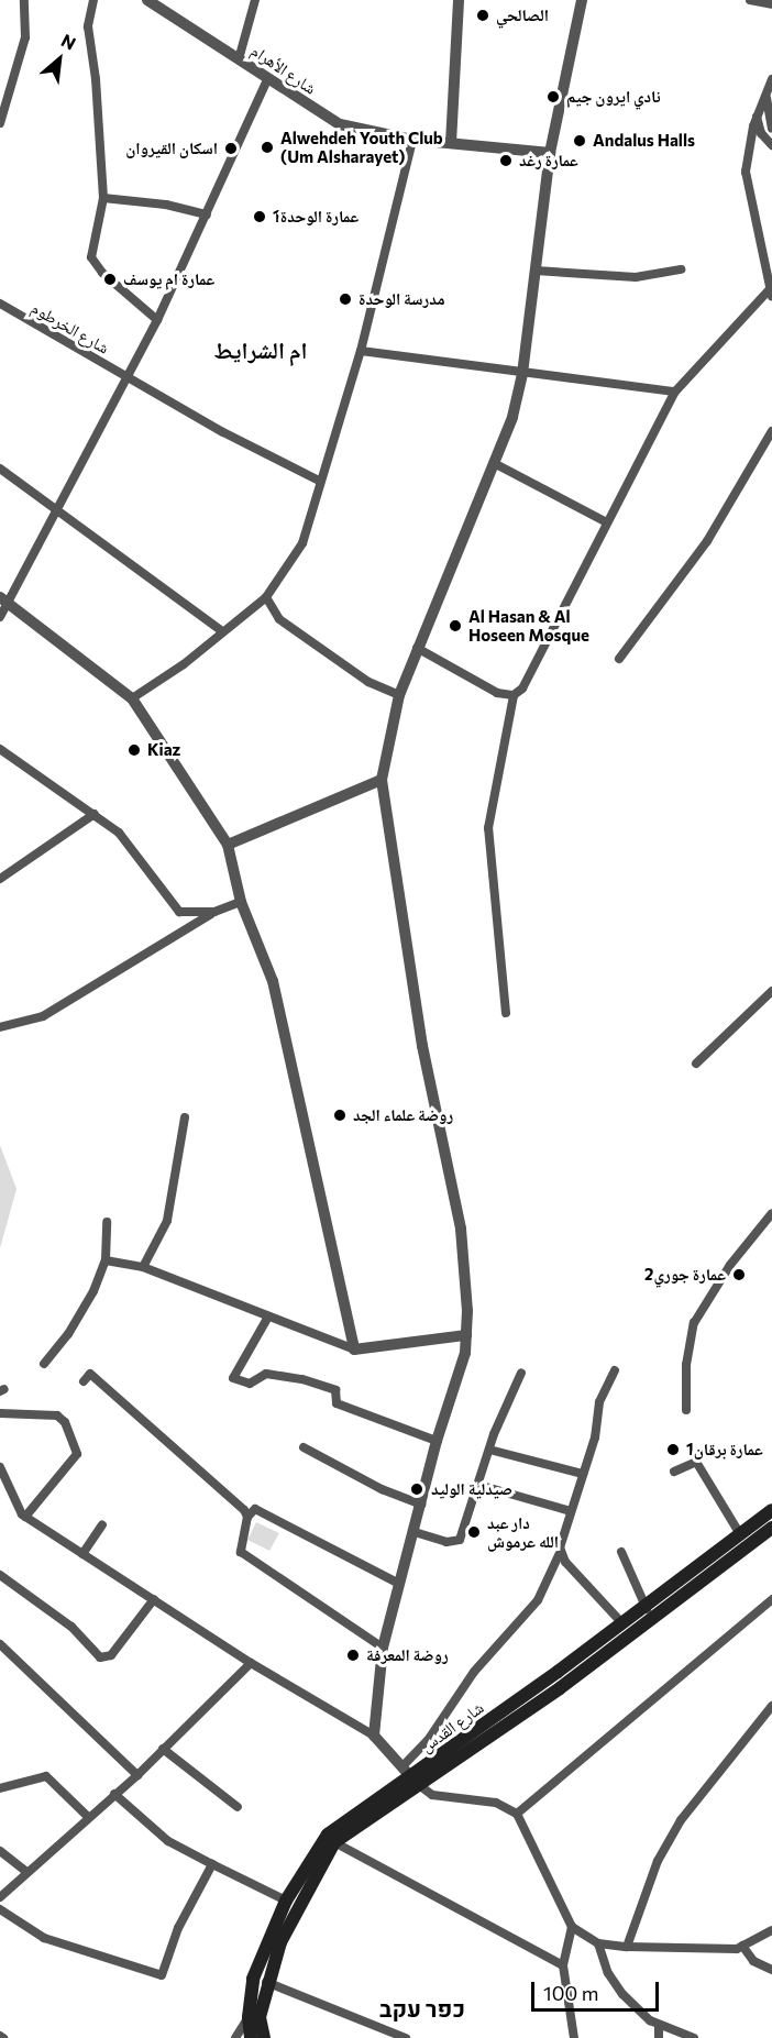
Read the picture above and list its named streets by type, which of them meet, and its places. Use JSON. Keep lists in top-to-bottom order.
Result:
{
  "streets": {
    "main road": ["شارع القدس"],
    "street": ["شارع الأهرام", "شارع الخرطوم"]
  },
  "districts": ["ام الشرايط", "כפר עקב"],
  "places": [
    "الصالحي",
    "نادي ايرون جيم",
    "Andalus Halls",
    "Alwehdeh Youth Club (Um Alsharayet)",
    "اسكان القيروان",
    "عمارة رغد",
    "عمارة الوحدة1",
    "عمارة ام يوسف",
    "مدرسة الوحدة",
    "Al Hasan & Al Hoseen Mosque",
    "Kiaz",
    "روضة علماء الجد",
    "عمارة جوري2",
    "1عمارة برقان",
    "صيدلية الوليد",
    "دار عبد الله عرموش",
    "روضة المعرفة"
  ],
  "scale_bar": "100 m",
  "north": "top right"
}
